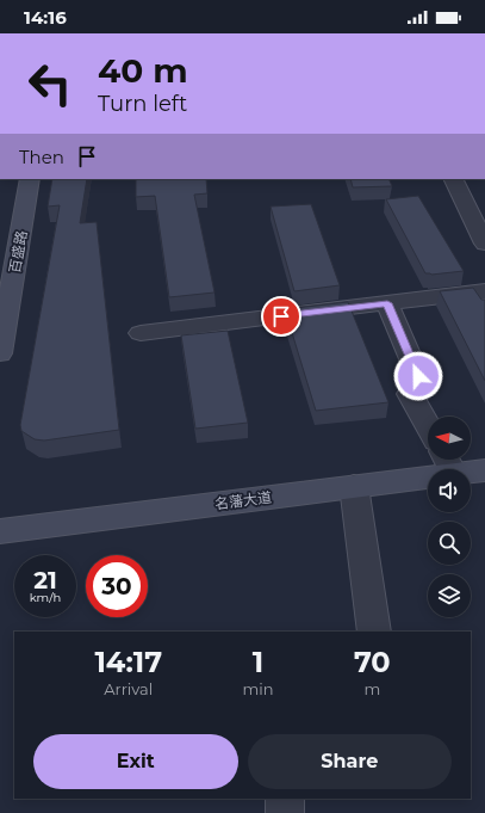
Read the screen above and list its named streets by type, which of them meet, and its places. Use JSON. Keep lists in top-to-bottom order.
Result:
{
  "streets": {
    "main road": ["百盛路", "名藩大道"]
  },
  "north": "left",
  "page": {
    "status": "14:16",
    "turn": ["40 m", "Turn left"],
    "then": "Then",
    "speed": "21 km/h",
    "limit": "30",
    "eta": [
      "14:17",
      "Arrival",
      "1",
      "min",
      "70",
      "m"
    ],
    "buttons": ["Exit", "Share"]
  }
}
